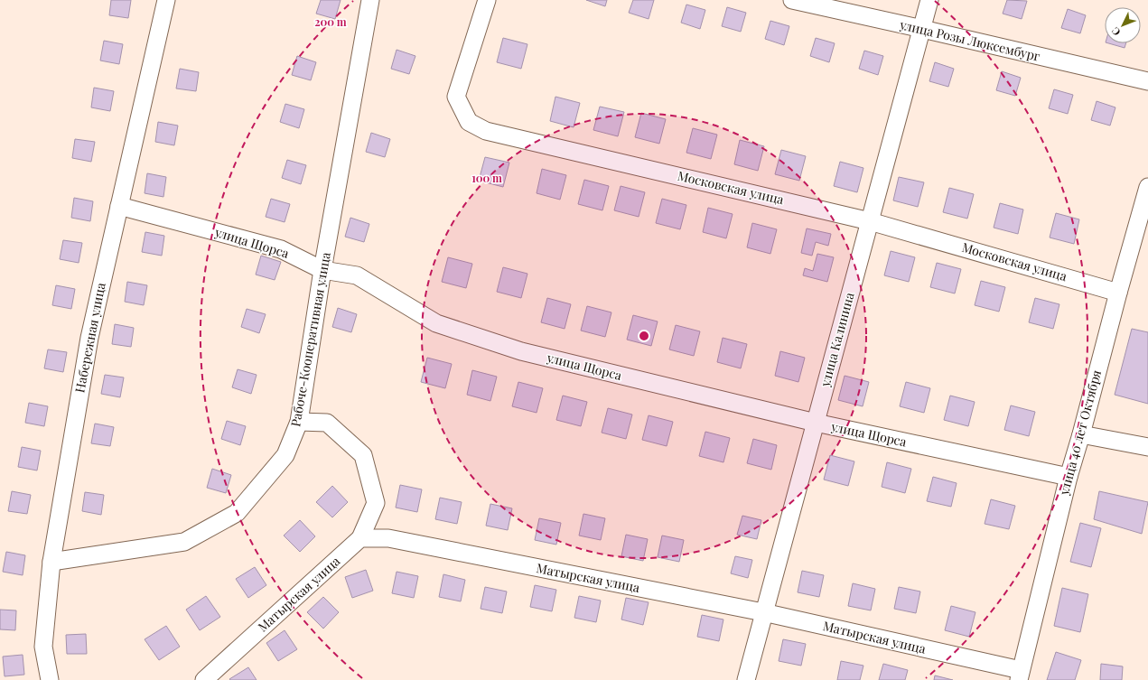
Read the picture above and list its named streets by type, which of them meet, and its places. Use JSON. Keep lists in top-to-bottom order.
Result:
{
  "streets": {
    "street": [
      "улица Розы Люксембург",
      "Московская улица",
      "улица Щорса",
      "Набережная улица",
      "Рабоче-Кооперативная улица",
      "улица Калинина",
      "улица 40 лет Октября",
      "Матырская улица"
    ]
  },
  "crossings": [
    ["улица Розы Люксембург", "улица Калинина"],
    ["Московская улица", "улица Калинина"],
    ["Московская улица", "улица 40 лет Октября"],
    ["улица Щорса", "Набережная улица"],
    ["улица Щорса", "Рабоче-Кооперативная улица"],
    ["улица Щорса", "улица Калинина"],
    ["улица Щорса", "улица 40 лет Октября"],
    ["Набережная улица", "Рабоче-Кооперативная улица"],
    ["улица Калинина", "Матырская улица"],
    ["улица 40 лет Октября", "Матырская улица"]
  ],
  "north": "bottom left",
  "rings": ["200 m", "100 m"]
}
